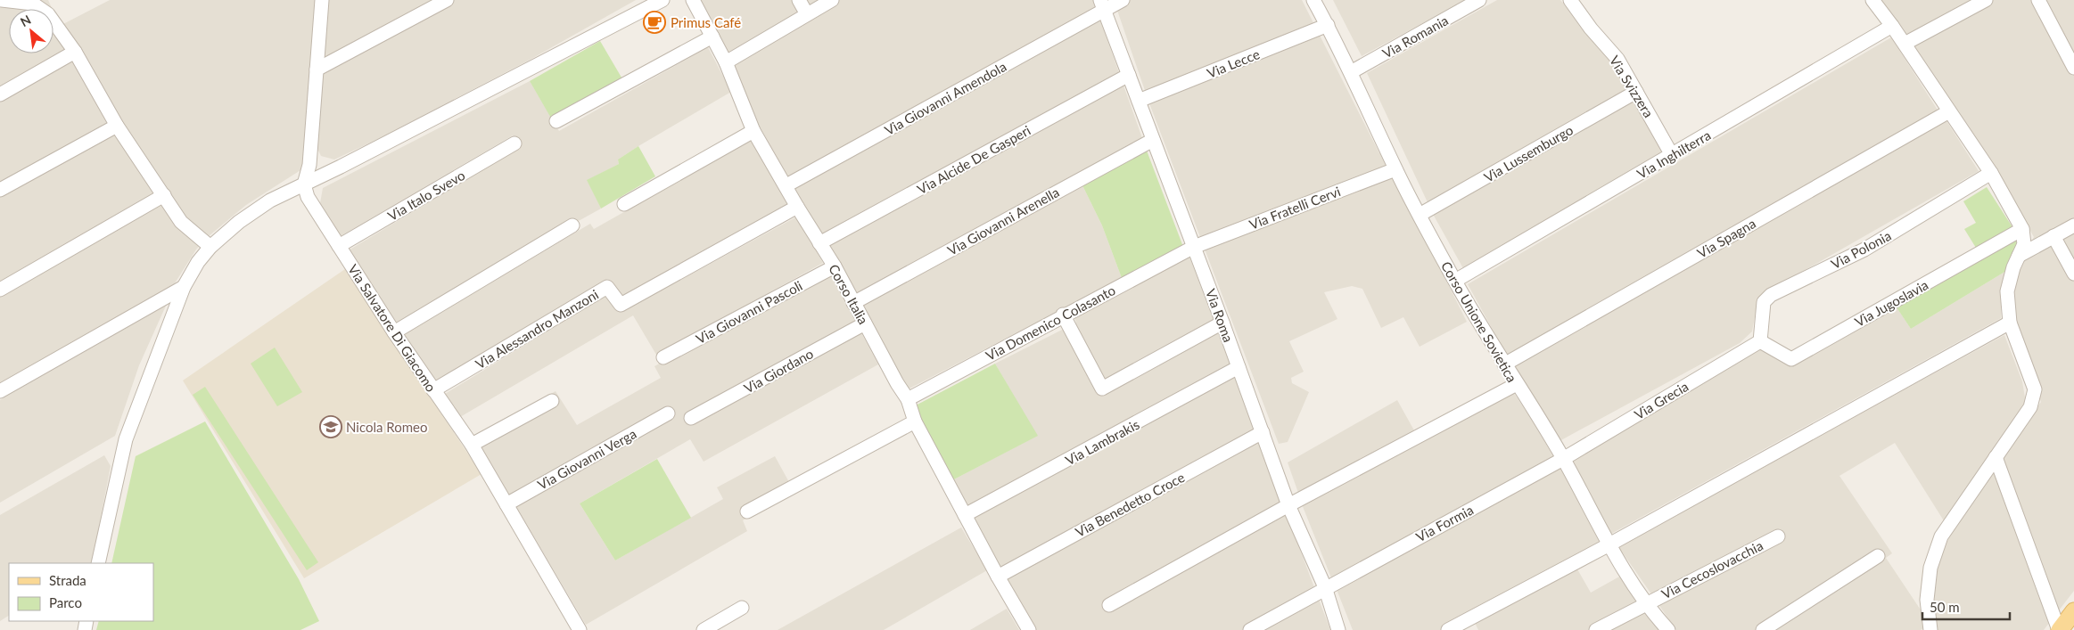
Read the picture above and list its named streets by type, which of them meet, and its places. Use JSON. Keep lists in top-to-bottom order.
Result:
{
  "streets": {
    "street": [
      "Via Romania",
      "Via Lecce",
      "Via Svizzera",
      "Via Giovanni Amendola",
      "Via Lussemburgo",
      "Via Inghilterra",
      "Via Alcide De Gasperi",
      "Via Italo Svevo",
      "Via Fratelli Cervi",
      "Via Giovanni Arenella",
      "Via Spagna",
      "Via Polonia",
      "Corso Italia",
      "Via Jugoslavia",
      "Via Giovanni Pascoli",
      "Via Roma",
      "Corso Unione Sovietica",
      "Via Domenico Colasanto",
      "Via Salvatore Di Giacomo",
      "Via Alessandro Manzoni",
      "Via Giordano",
      "Via Grecia",
      "Via Lambrakis",
      "Via Giovanni Verga",
      "Via Benedetto Croce",
      "Via Formia",
      "Via Cecoslovacchia"
    ]
  },
  "crossings": [
    ["Via Romania", "Corso Unione Sovietica"],
    ["Via Lecce", "Via Roma"],
    ["Via Lecce", "Corso Unione Sovietica"],
    ["Via Svizzera", "Via Lussemburgo"],
    ["Via Svizzera", "Via Inghilterra"],
    ["Via Giovanni Amendola", "Corso Italia"],
    ["Via Giovanni Amendola", "Via Roma"],
    ["Via Lussemburgo", "Corso Unione Sovietica"],
    ["Via Inghilterra", "Corso Unione Sovietica"],
    ["Via Alcide De Gasperi", "Corso Italia"],
    ["Via Alcide De Gasperi", "Via Roma"],
    ["Via Italo Svevo", "Via Salvatore Di Giacomo"],
    ["Via Fratelli Cervi", "Via Roma"],
    ["Via Fratelli Cervi", "Corso Unione Sovietica"],
    ["Via Fratelli Cervi", "Via Domenico Colasanto"],
    ["Via Giovanni Arenella", "Corso Italia"],
    ["Via Giovanni Arenella", "Via Roma"],
    ["Via Spagna", "Corso Unione Sovietica"],
    ["Via Polonia", "Via Jugoslavia"],
    ["Via Polonia", "Via Grecia"],
    ["Corso Italia", "Via Giovanni Pascoli"],
    ["Corso Italia", "Via Domenico Colasanto"],
    ["Corso Italia", "Via Alessandro Manzoni"],
    ["Corso Italia", "Via Giordano"],
    ["Corso Italia", "Via Lambrakis"],
    ["Corso Italia", "Via Benedetto Croce"],
    ["Via Jugoslavia", "Via Grecia"],
    ["Via Roma", "Via Domenico Colasanto"],
    ["Via Roma", "Via Lambrakis"],
    ["Via Roma", "Via Benedetto Croce"],
    ["Via Roma", "Via Formia"],
    ["Corso Unione Sovietica", "Via Grecia"],
    ["Corso Unione Sovietica", "Via Formia"],
    ["Corso Unione Sovietica", "Via Cecoslovacchia"],
    ["Via Salvatore Di Giacomo", "Via Alessandro Manzoni"],
    ["Via Salvatore Di Giacomo", "Via Giovanni Verga"],
    ["Via Grecia", "Via Formia"]
  ],
  "places": {
    "cafe": ["Primus Café"],
    "school or university": ["Nicola Romeo"]
  },
  "legend": ["Strada", "Parco"],
  "scale_bar": "50 m",
  "north": "top left"
}
